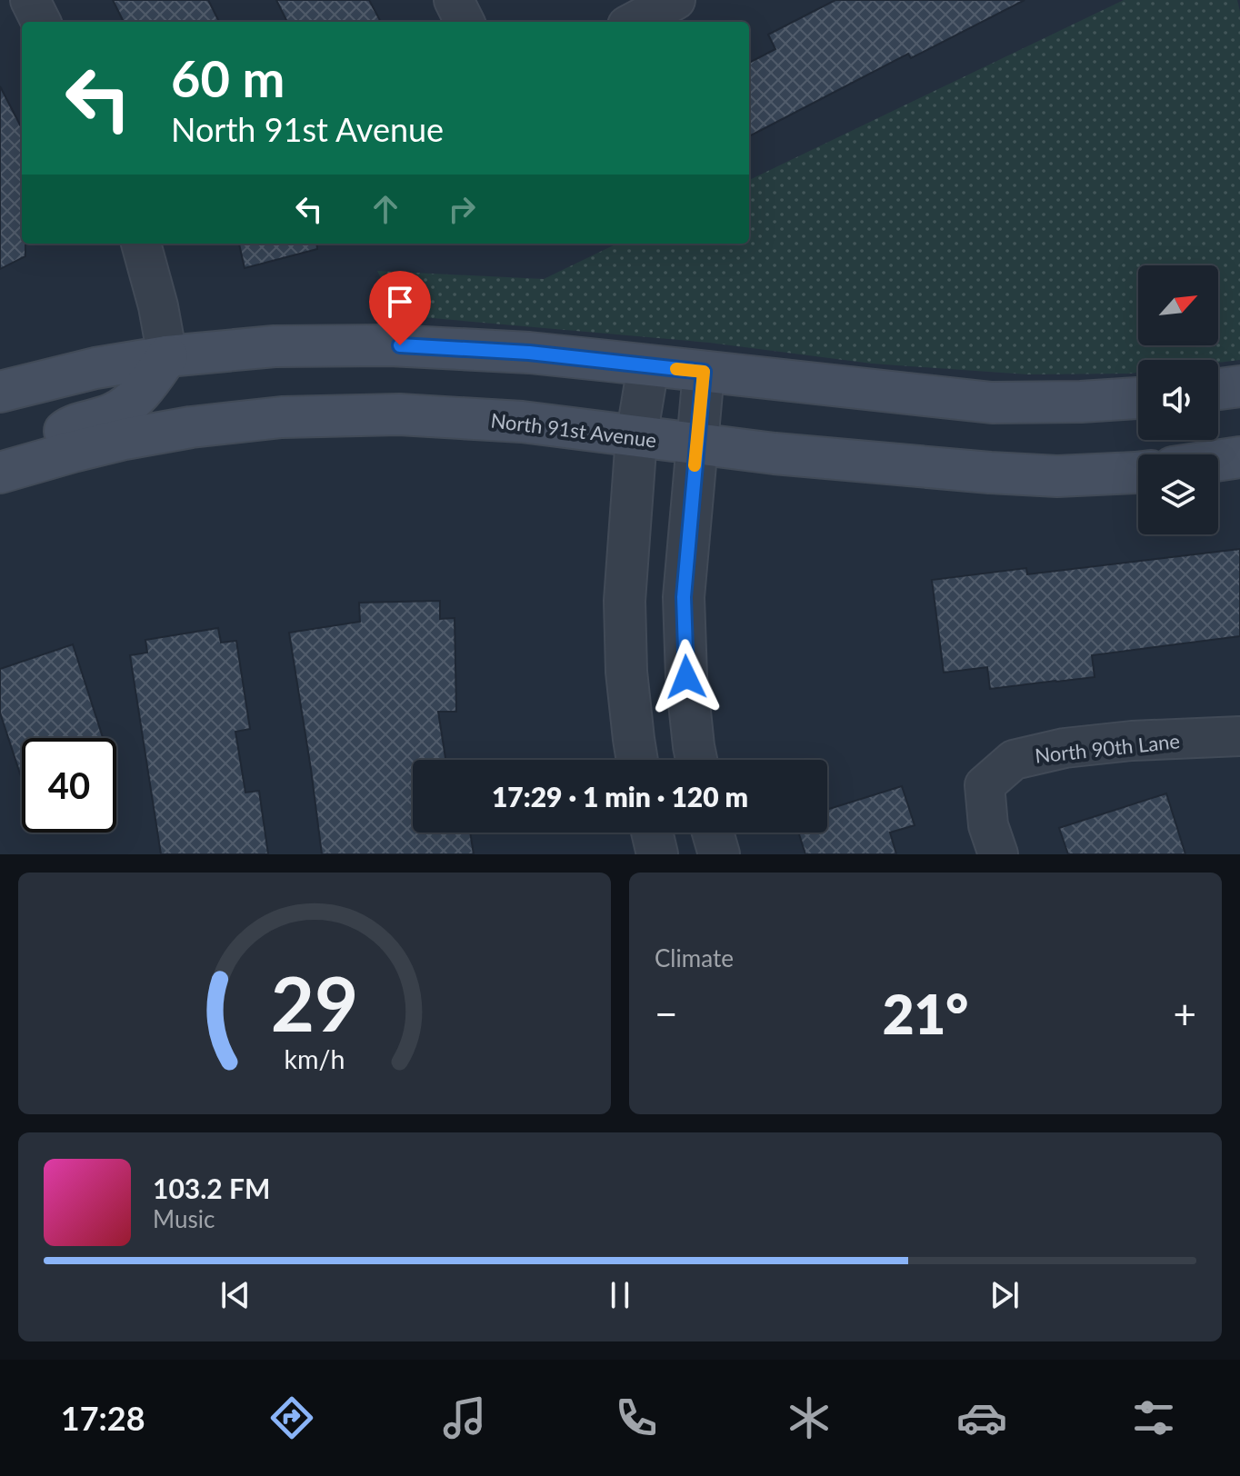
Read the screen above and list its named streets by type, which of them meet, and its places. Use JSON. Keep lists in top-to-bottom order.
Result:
{
  "streets": {
    "main road": ["North 91st Avenue"],
    "street": ["North 90th Lane"]
  },
  "north": "top right",
  "page": {
    "turn": ["60 m", "North 91st Avenue"],
    "limit": "40",
    "trip": "17:29 · 1 min · 120 m",
    "tile": "Climate",
    "heat": ["−", "21°", "+"],
    "song": ["103.2 FM", "Music"],
    "tabs": "17:28",
    "gauge": ["29", "km/h"]
  }
}
